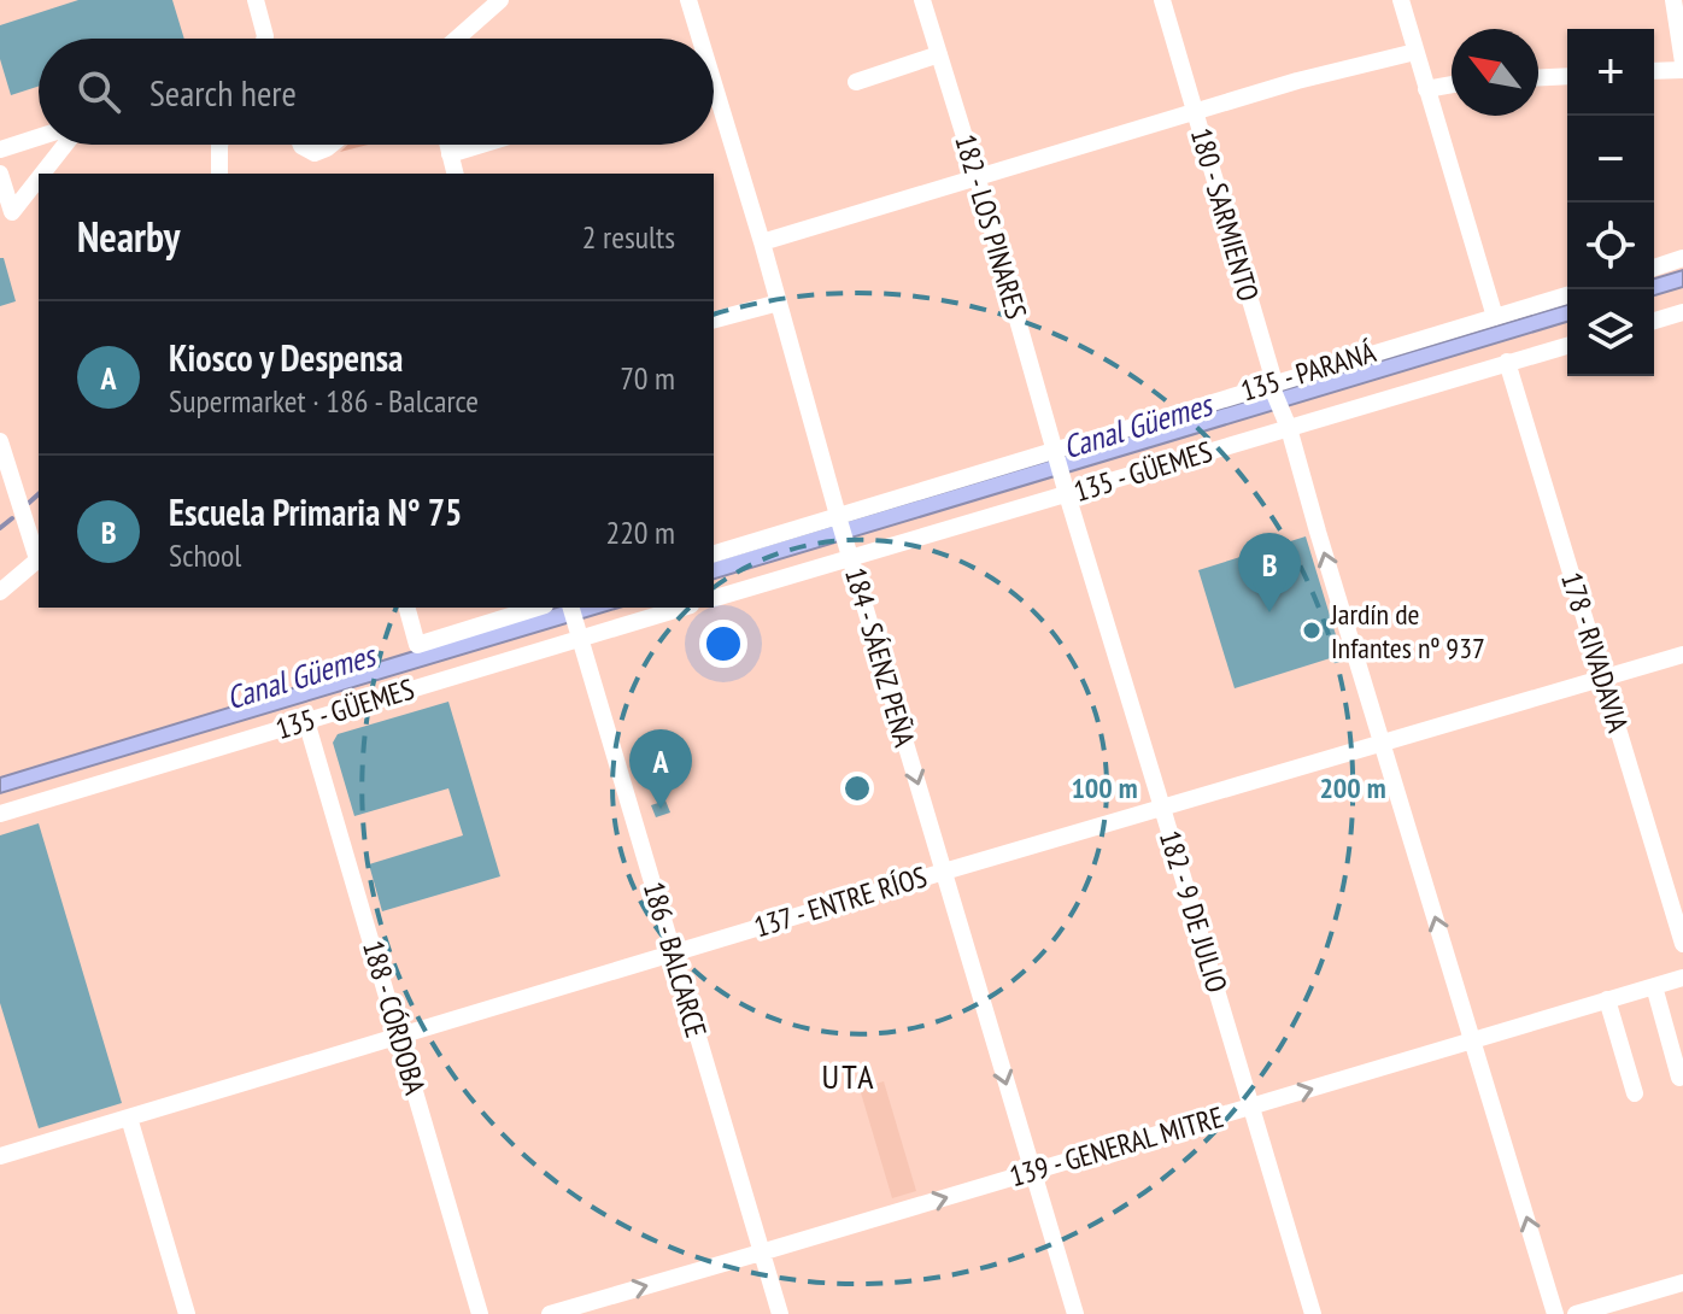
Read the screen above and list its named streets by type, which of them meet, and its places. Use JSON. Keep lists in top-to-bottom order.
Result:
{
  "streets": {
    "street": [
      "180 - SARMIENTO",
      "182 - LOS PINARES",
      "135 - PARANÁ",
      "135 - GÜEMES",
      "178 - RIVADAVIA",
      "184 - SÁENZ PEÑA",
      "137 - ENTRE RÍOS",
      "182 - 9 DE JULIO",
      "186 - BALCARCE",
      "188 - CÓRDOBA",
      "139 - GENERAL MITRE"
    ]
  },
  "crossings": [
    ["180 - SARMIENTO", "135 - PARANÁ"],
    ["180 - SARMIENTO", "135 - GÜEMES"],
    ["180 - SARMIENTO", "137 - ENTRE RÍOS"],
    ["180 - SARMIENTO", "139 - GENERAL MITRE"],
    ["182 - LOS PINARES", "135 - PARANÁ"],
    ["182 - LOS PINARES", "182 - 9 DE JULIO"],
    ["135 - PARANÁ", "184 - SÁENZ PEÑA"],
    ["135 - PARANÁ", "182 - 9 DE JULIO"],
    ["135 - GÜEMES", "178 - RIVADAVIA"],
    ["135 - GÜEMES", "184 - SÁENZ PEÑA"],
    ["135 - GÜEMES", "182 - 9 DE JULIO"],
    ["135 - GÜEMES", "186 - BALCARCE"],
    ["135 - GÜEMES", "188 - CÓRDOBA"],
    ["178 - RIVADAVIA", "137 - ENTRE RÍOS"],
    ["184 - SÁENZ PEÑA", "137 - ENTRE RÍOS"],
    ["184 - SÁENZ PEÑA", "139 - GENERAL MITRE"],
    ["137 - ENTRE RÍOS", "182 - 9 DE JULIO"],
    ["137 - ENTRE RÍOS", "186 - BALCARCE"],
    ["137 - ENTRE RÍOS", "188 - CÓRDOBA"],
    ["182 - 9 DE JULIO", "139 - GENERAL MITRE"],
    ["186 - BALCARCE", "139 - GENERAL MITRE"]
  ],
  "one_way": ["180 - SARMIENTO", "184 - SÁENZ PEÑA", "139 - GENERAL MITRE"],
  "districts": ["UTA"],
  "water": ["Canal Güemes"],
  "places": ["Jardín de Infantes nº 937"],
  "north": "top left",
  "page": {
    "map_buttons": ["+", "−"],
    "search": "Search here",
    "heading": ["Nearby", "2 results"],
    "list": [
      {
        "mark": "A",
        "name": "Kiosco y Despensa",
        "note": "Supermarket · 186 - Balcarce",
        "value": "70 m"
      },
      {
        "mark": "B",
        "name": "Escuela Primaria N° 75",
        "note": "School",
        "value": "220 m"
      }
    ],
    "pins": ["B", "A"]
  },
  "rings": ["100 m", "200 m"]
}
